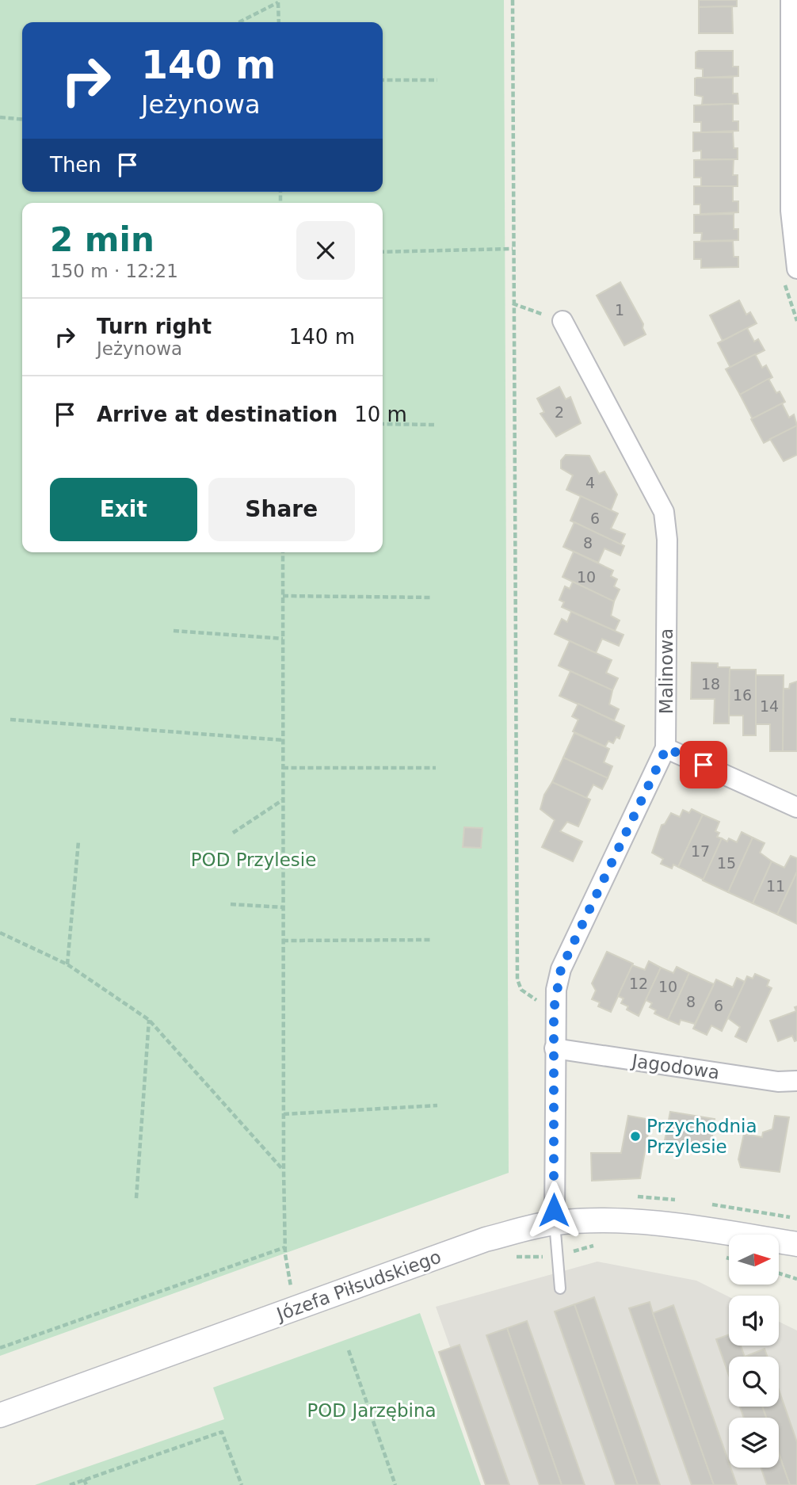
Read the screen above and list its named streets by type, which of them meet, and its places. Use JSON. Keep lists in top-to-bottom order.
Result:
{
  "streets": {
    "street": ["Malinowa", "Jagodowa", "Józefa Piłsudskiego"]
  },
  "crossings": [
    ["Malinowa", "Jagodowa"],
    ["Malinowa", "Józefa Piłsudskiego"]
  ],
  "parks": ["POD Przylesie", "POD Jarzębina"],
  "places": ["Przychodnia Przylesie"],
  "house_numbers": [
    "1",
    "2",
    "4",
    "6",
    "8",
    "10",
    "18",
    "16",
    "14",
    "17",
    "15",
    "11",
    "12",
    "10",
    "8",
    "6"
  ],
  "north": "right",
  "page": {
    "turn": ["140 m", "Jeżynowa"],
    "then": "Then",
    "heading": ["2 min", "150 m · 12:21"],
    "list": [
      {
        "name": "Turn right",
        "note": "Jeżynowa",
        "value": "140 m"
      },
      {
        "name": "Arrive at destination",
        "value": "10 m"
      }
    ],
    "buttons": ["Exit", "Share"]
  }
}
